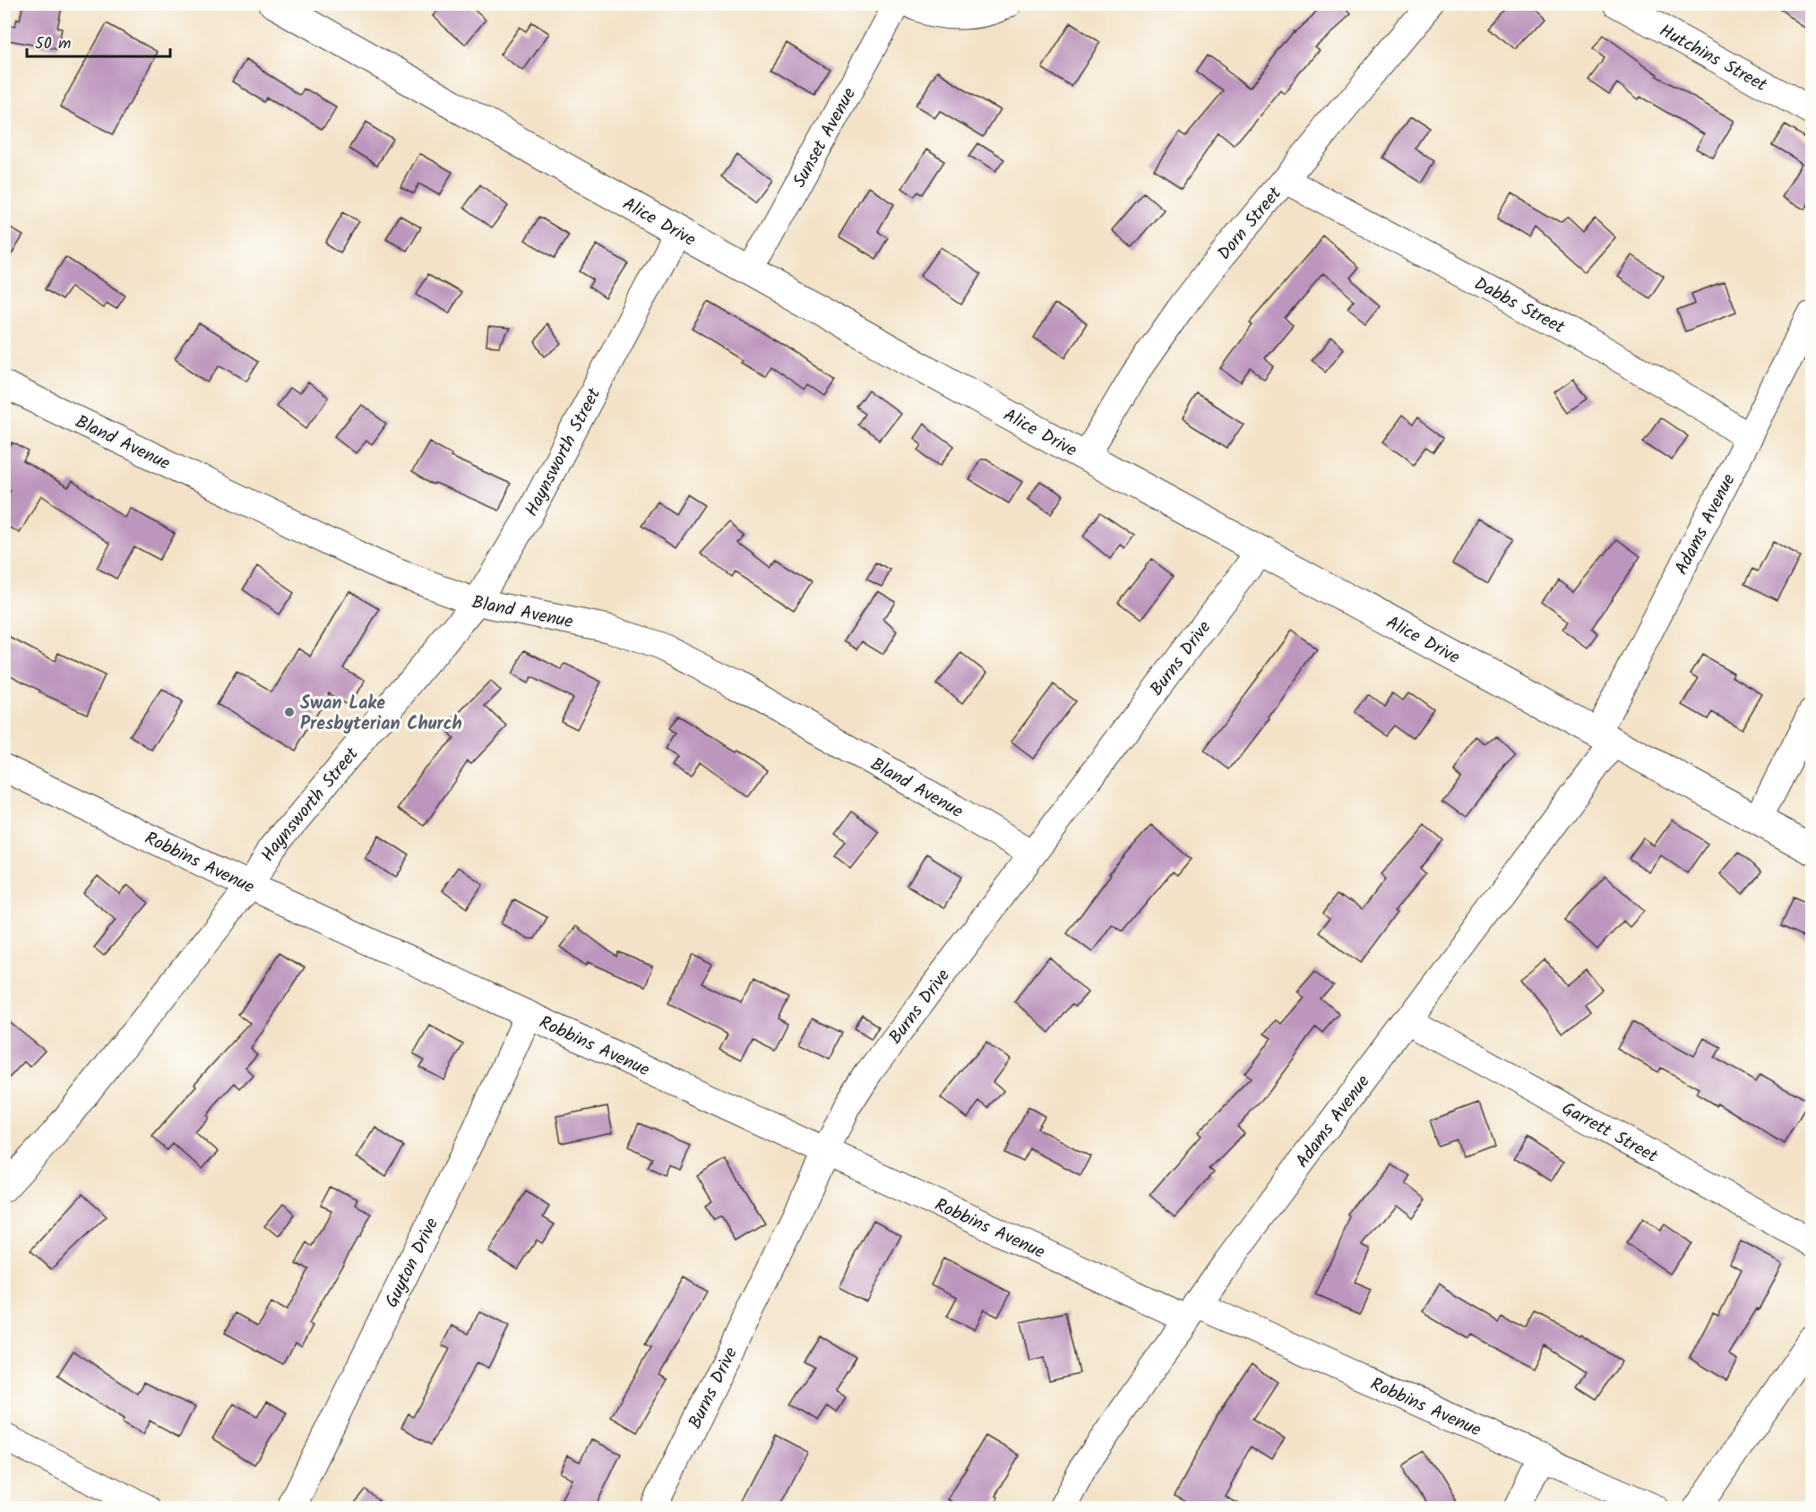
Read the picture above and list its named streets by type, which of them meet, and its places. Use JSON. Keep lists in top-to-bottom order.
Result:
{
  "streets": {
    "main road": ["Alice Drive"],
    "street": [
      "Hutchins Street",
      "Sunset Avenue",
      "Dorn Street",
      "Dabbs Street",
      "Bland Avenue",
      "Haynsworth Street",
      "Adams Avenue",
      "Burns Drive",
      "Robbins Avenue",
      "Garrett Street",
      "Guyton Drive"
    ]
  },
  "crossings": [
    ["Sunset Avenue", "Alice Drive"],
    ["Alice Drive", "Dorn Street"],
    ["Alice Drive", "Haynsworth Street"],
    ["Alice Drive", "Adams Avenue"],
    ["Alice Drive", "Burns Drive"],
    ["Dorn Street", "Dabbs Street"],
    ["Dabbs Street", "Adams Avenue"],
    ["Bland Avenue", "Haynsworth Street"],
    ["Bland Avenue", "Burns Drive"],
    ["Haynsworth Street", "Robbins Avenue"],
    ["Adams Avenue", "Robbins Avenue"],
    ["Adams Avenue", "Garrett Street"],
    ["Burns Drive", "Robbins Avenue"],
    ["Robbins Avenue", "Guyton Drive"]
  ],
  "places": ["Swan Lake Presbyterian Church"],
  "scale_bar": "50 m"
}
